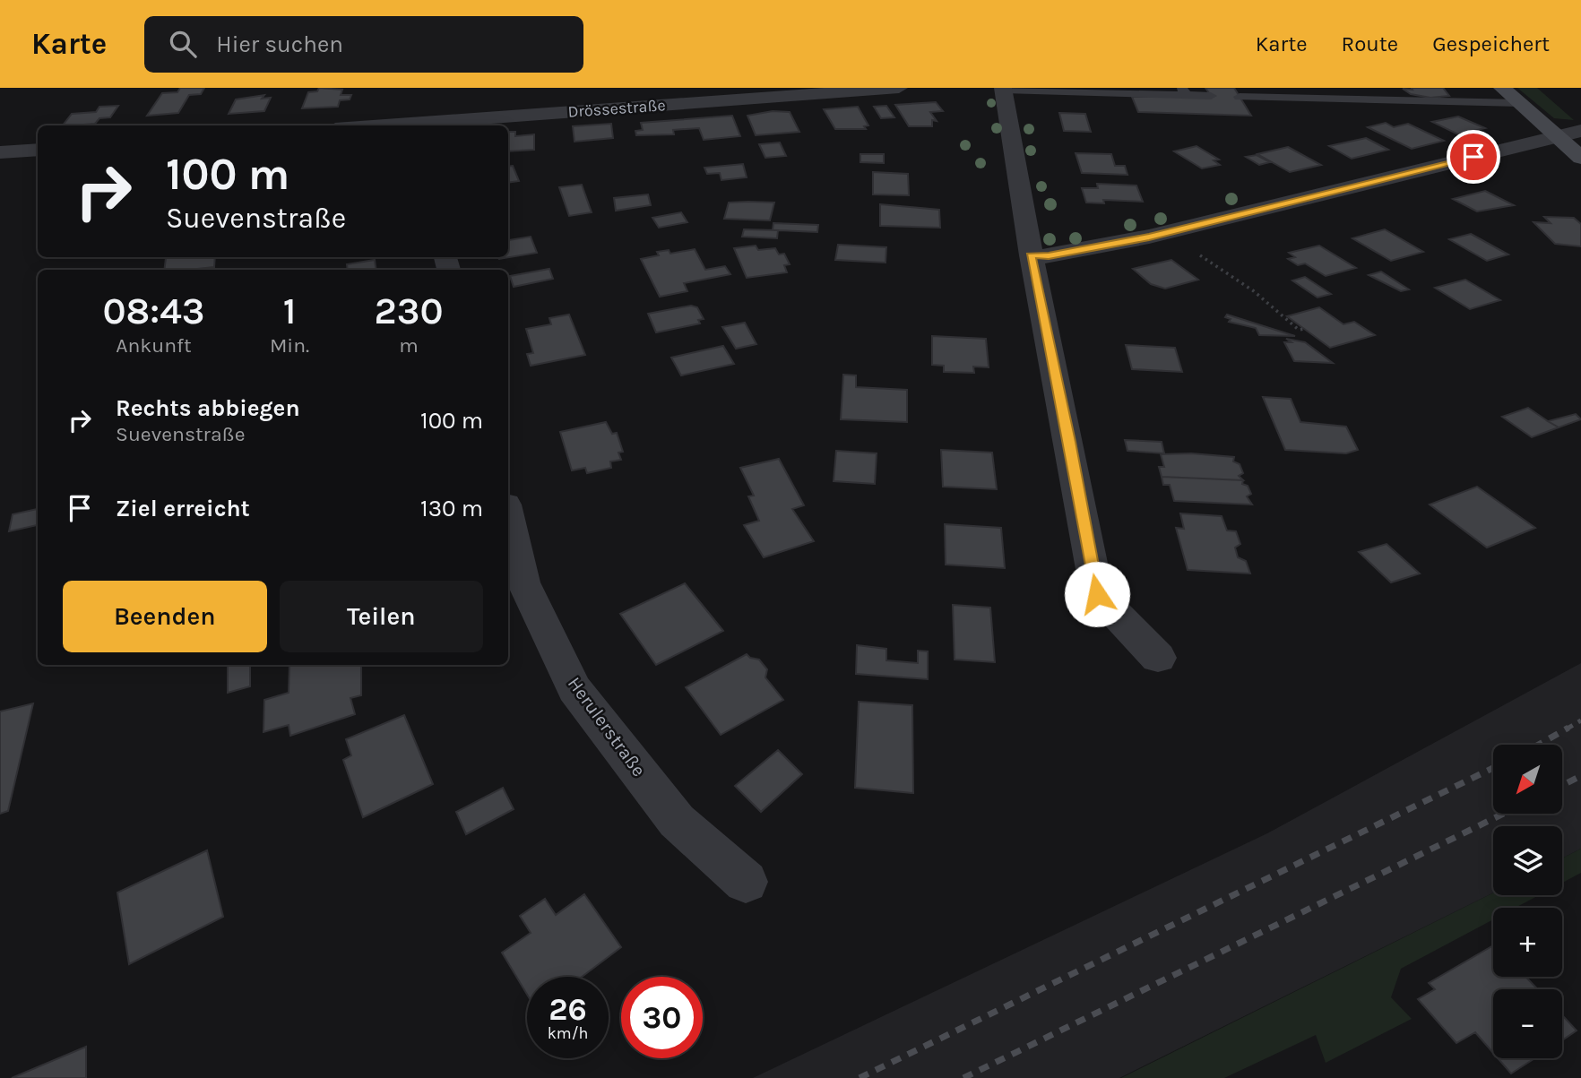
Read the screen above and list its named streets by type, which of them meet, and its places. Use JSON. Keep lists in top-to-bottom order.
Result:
{
  "streets": {
    "street": ["Drössestraße", "Herulerstraße"]
  },
  "north": "bottom left",
  "page": {
    "header": "Karte",
    "search": "Hier suchen",
    "nav": ["Karte", "Route", "Gespeichert"],
    "turn": ["100 m", "Suevenstraße"],
    "eta": [
      "08:43",
      "Ankunft",
      "1",
      "Min.",
      "230",
      "m"
    ],
    "list": [
      {
        "name": "Rechts abbiegen",
        "note": "Suevenstraße",
        "value": "100 m"
      },
      {
        "name": "Ziel erreicht",
        "value": "130 m"
      }
    ],
    "buttons": ["Beenden", "Teilen"],
    "map_buttons": ["+", "−"],
    "speed": "26 km/h",
    "limit": "30"
  }
}
